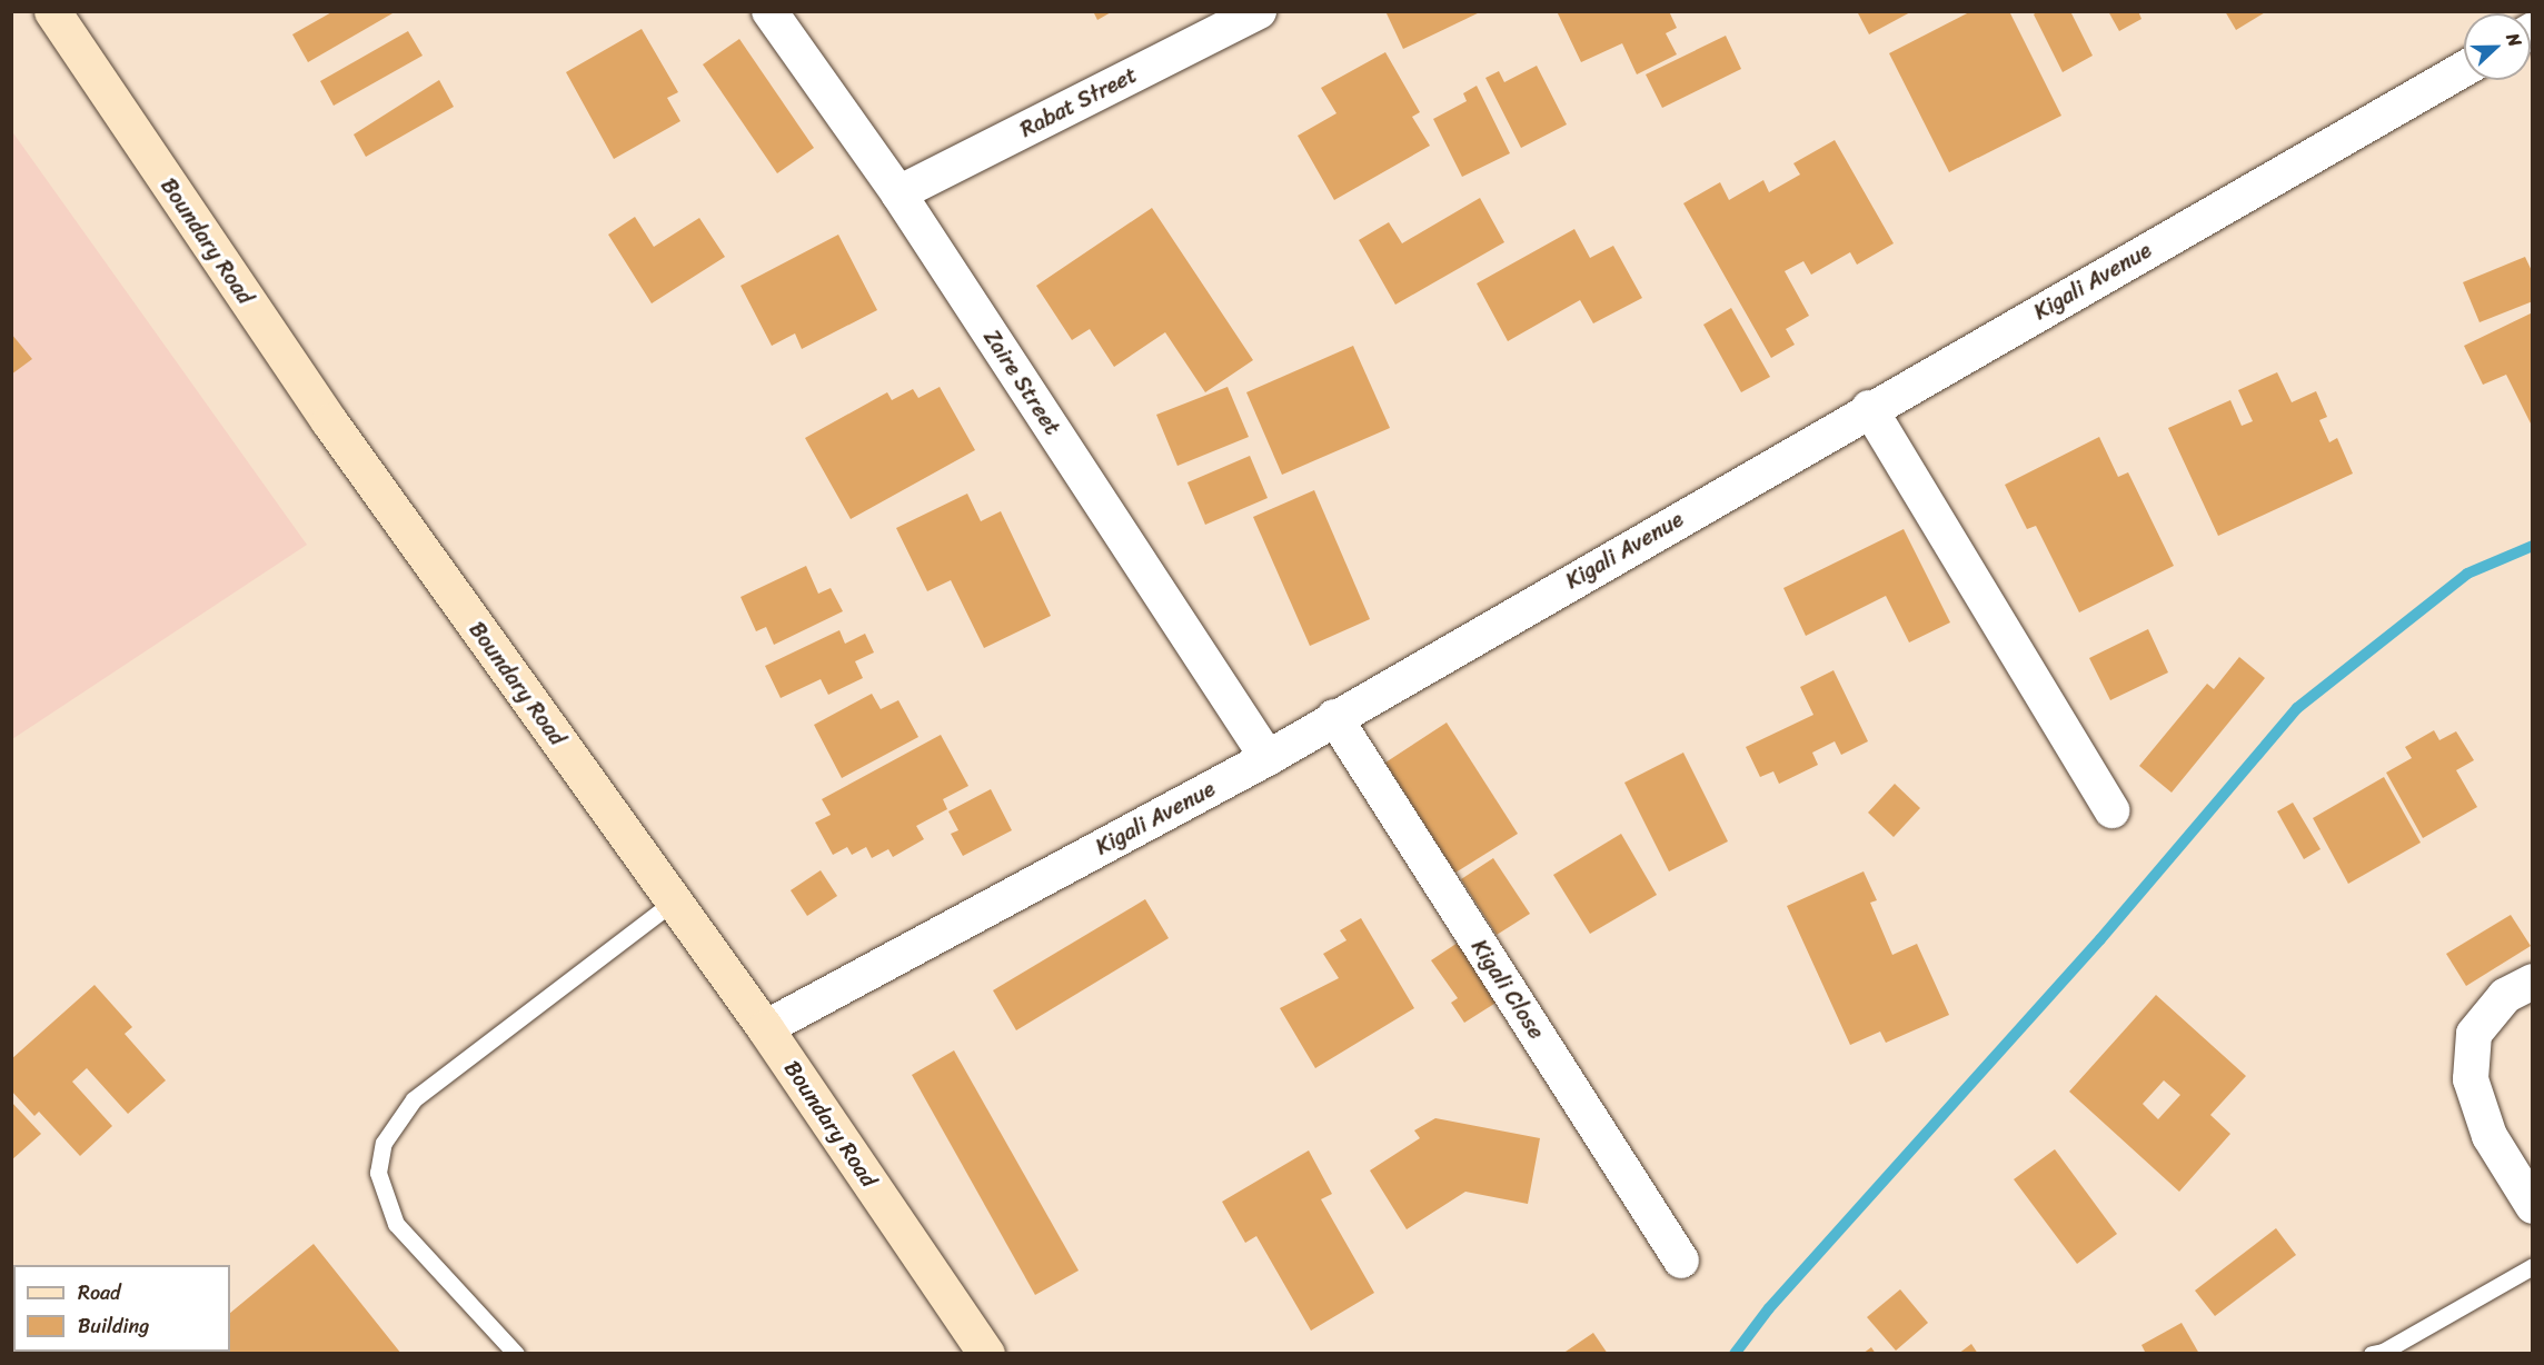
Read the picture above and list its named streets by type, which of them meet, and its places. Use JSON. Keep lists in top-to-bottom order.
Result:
{
  "streets": {
    "main road": ["Boundary Road"],
    "street": [
      "Rabat Street",
      "Kigali Avenue",
      "Zaire Street",
      "Kigali Close"
    ]
  },
  "crossings": [
    ["Rabat Street", "Zaire Street"],
    ["Boundary Road", "Kigali Avenue"],
    ["Kigali Avenue", "Zaire Street"],
    ["Kigali Avenue", "Kigali Close"]
  ],
  "legend": ["Road", "Building"],
  "north": "right"
}
